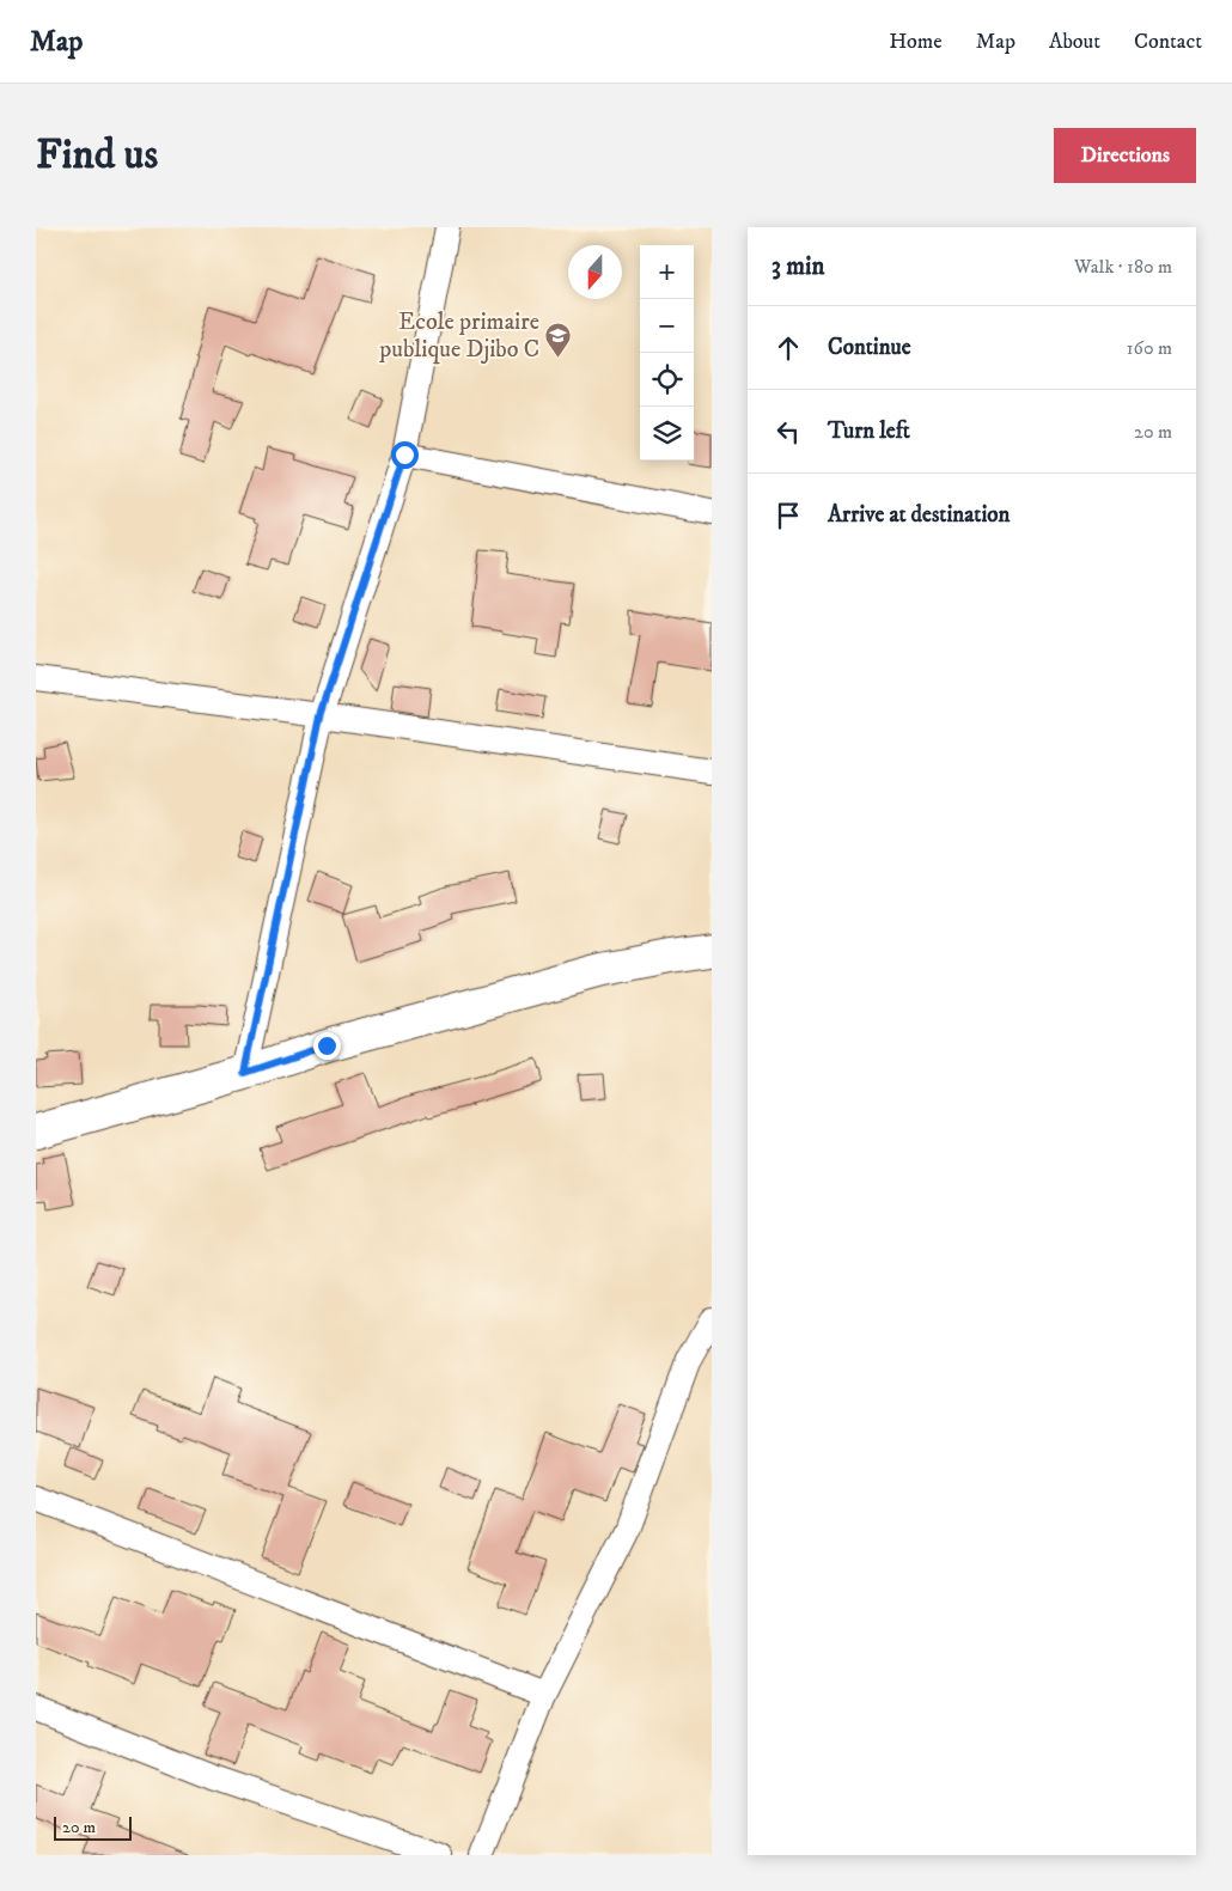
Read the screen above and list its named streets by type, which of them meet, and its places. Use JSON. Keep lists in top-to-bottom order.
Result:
{
  "places": {
    "school or university": ["Ecole primaire publique Djibo C"]
  },
  "scale_bar": "20 m",
  "north": "bottom",
  "page": {
    "header": "Map",
    "nav": [
      "Home",
      "Map",
      "About",
      "Contact"
    ],
    "buttons": "Directions",
    "title": "Find us",
    "heading": ["3 min", "Walk · 180 m"],
    "map_buttons": ["+", "−"],
    "list": [
      ["Continue", "160 m"],
      ["Turn left", "20 m"],
      "Arrive at destination"
    ],
    "scale": "20 m"
  }
}
